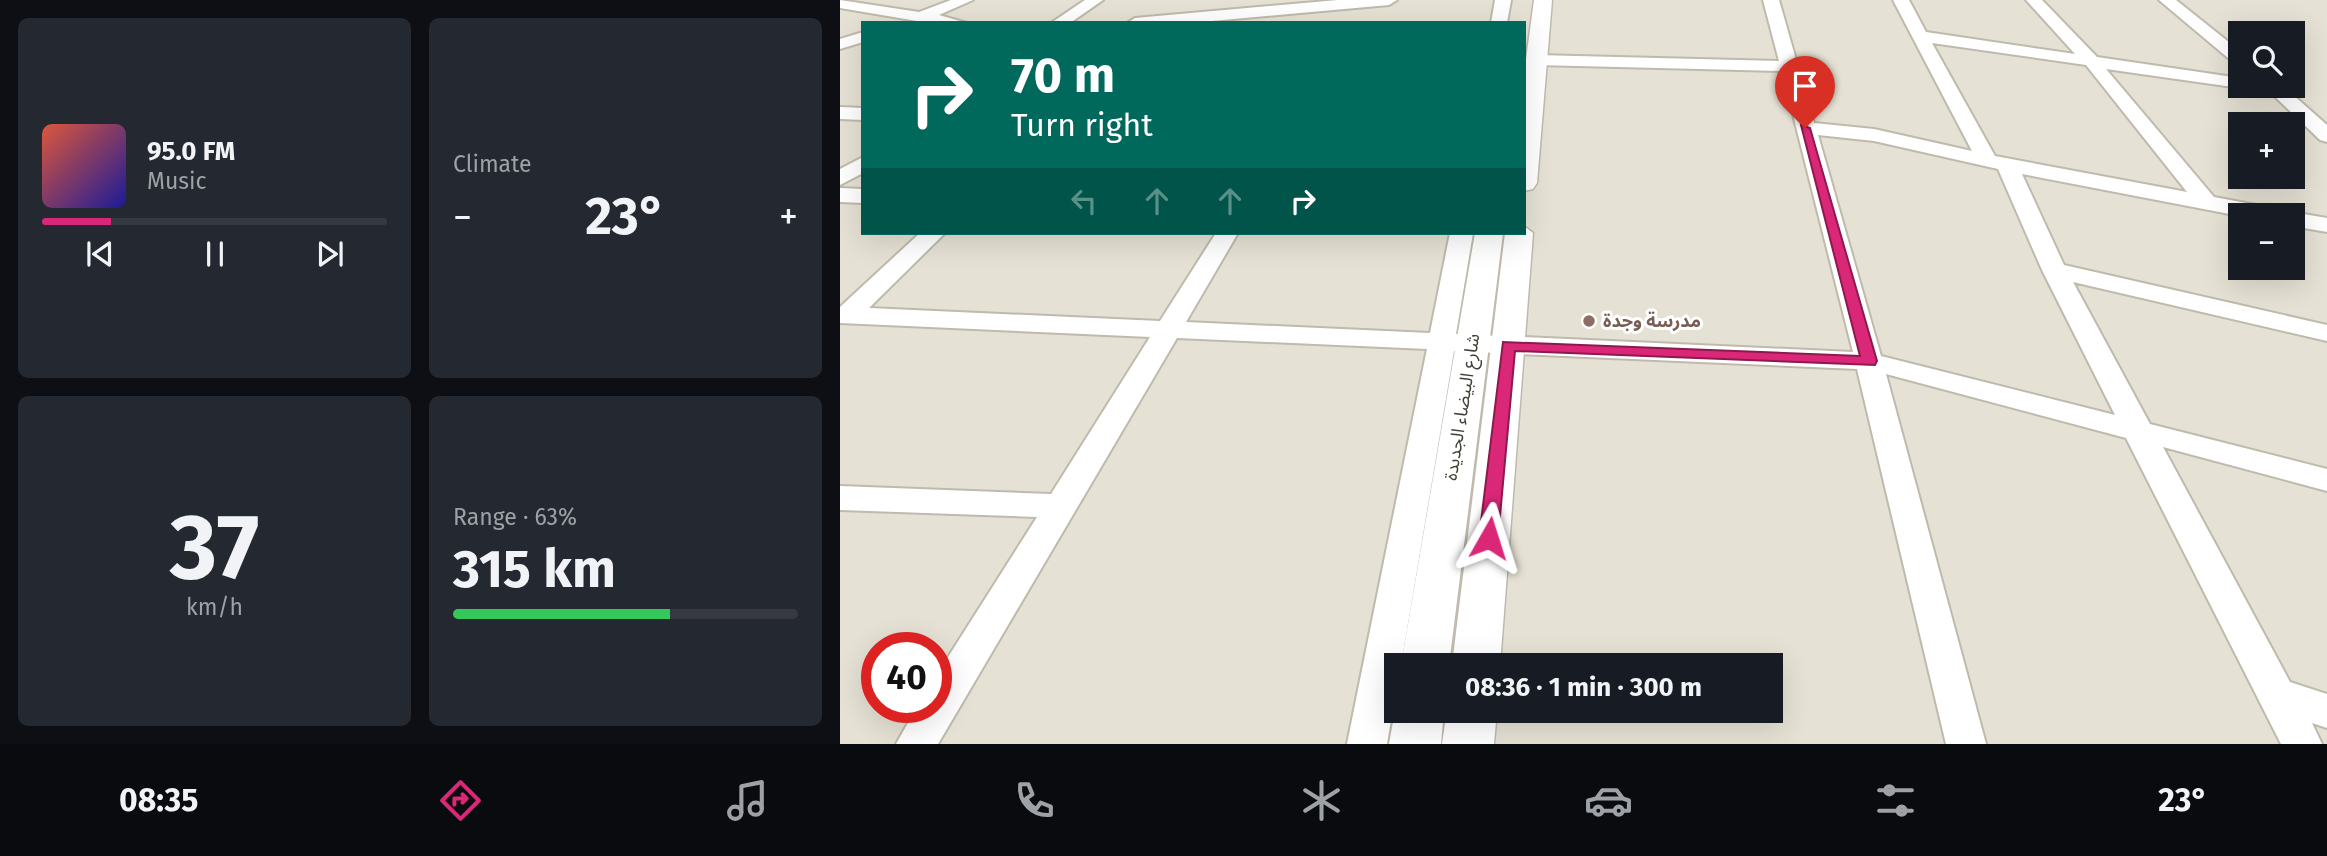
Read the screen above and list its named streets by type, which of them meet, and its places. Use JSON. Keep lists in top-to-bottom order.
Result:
{
  "streets": {
    "street": ["شارع البيضاء الجديدة"]
  },
  "places": ["مدرسة وجدة"],
  "page": {
    "tile": [
      "Climate",
      ["37", "km/h"],
      ["Range · 63%", "315 km"]
    ],
    "map_buttons": ["+", "−"],
    "turn": ["70 m", "Turn right"],
    "song": ["95.0 FM", "Music"],
    "heat": ["−", "23°", "+"],
    "limit": "40",
    "trip": "08:36 · 1 min · 300 m",
    "tabs": ["08:35", "23°"]
  }
}
